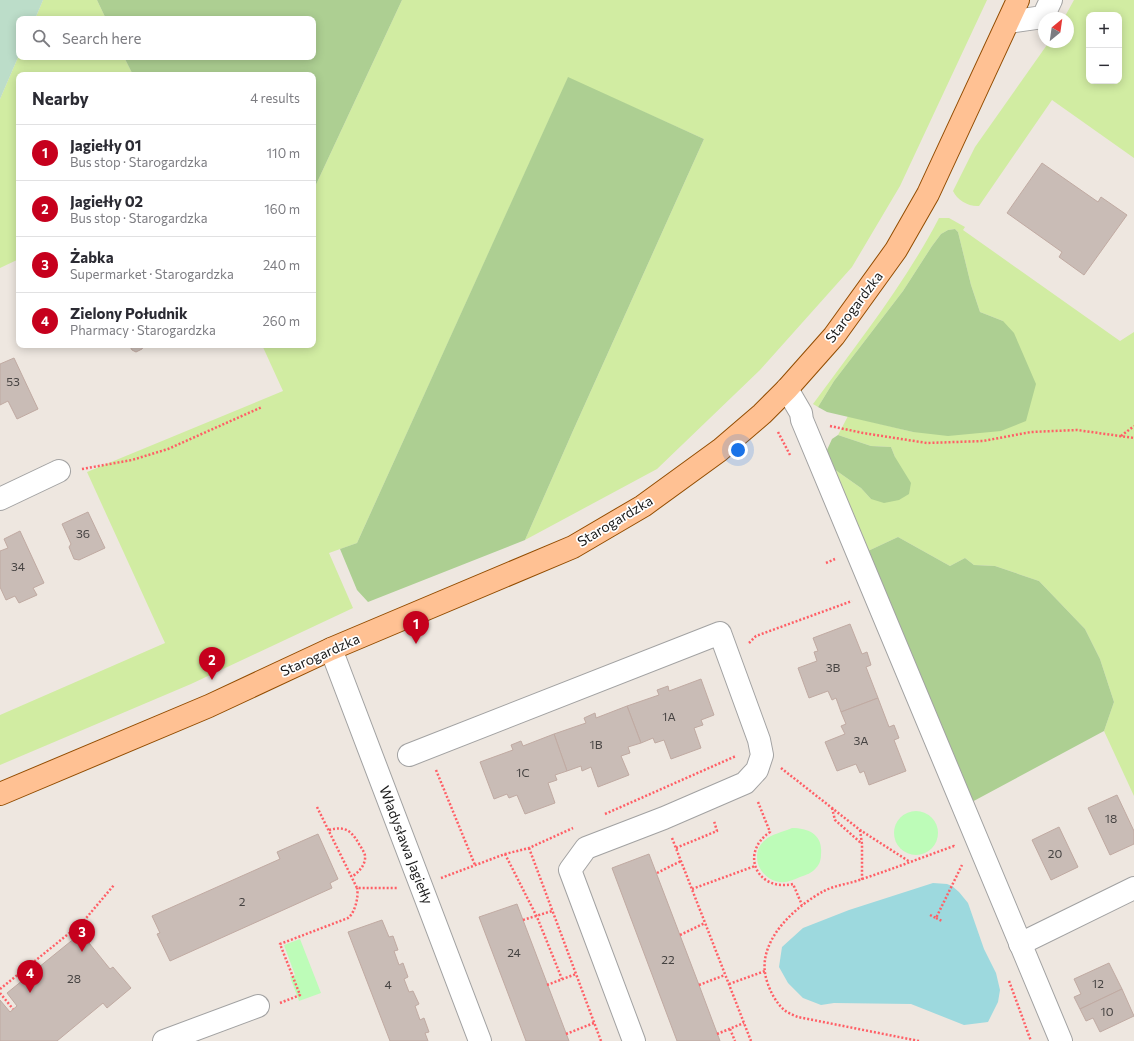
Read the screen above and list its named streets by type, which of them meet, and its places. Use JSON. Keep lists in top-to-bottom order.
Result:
{
  "streets": {
    "main road": ["Starogardzka"],
    "street": ["Władysława Jagiełły"]
  },
  "crossings": [
    ["Starogardzka", "Władysława Jagiełły"]
  ],
  "house_numbers": [
    "53",
    "36",
    "34",
    "3B",
    "1A",
    "3A",
    "1B",
    "1C",
    "18",
    "20",
    "2",
    "24",
    "22",
    "28",
    "12",
    "4",
    "10"
  ],
  "north": "top right",
  "page": {
    "map_buttons": ["+", "−"],
    "search": "Search here",
    "heading": ["Nearby", "4 results"],
    "list": [
      {
        "mark": "1",
        "name": "Jagiełły 01",
        "note": "Bus stop · Starogardzka",
        "value": "110 m"
      },
      {
        "mark": "2",
        "name": "Jagiełły 02",
        "note": "Bus stop · Starogardzka",
        "value": "160 m"
      },
      {
        "mark": "3",
        "name": "Żabka",
        "note": "Supermarket · Starogardzka",
        "value": "240 m"
      },
      {
        "mark": "4",
        "name": "Zielony Południk",
        "note": "Pharmacy · Starogardzka",
        "value": "260 m"
      }
    ],
    "pins": [
      "1",
      "2",
      "3",
      "4"
    ]
  }
}
